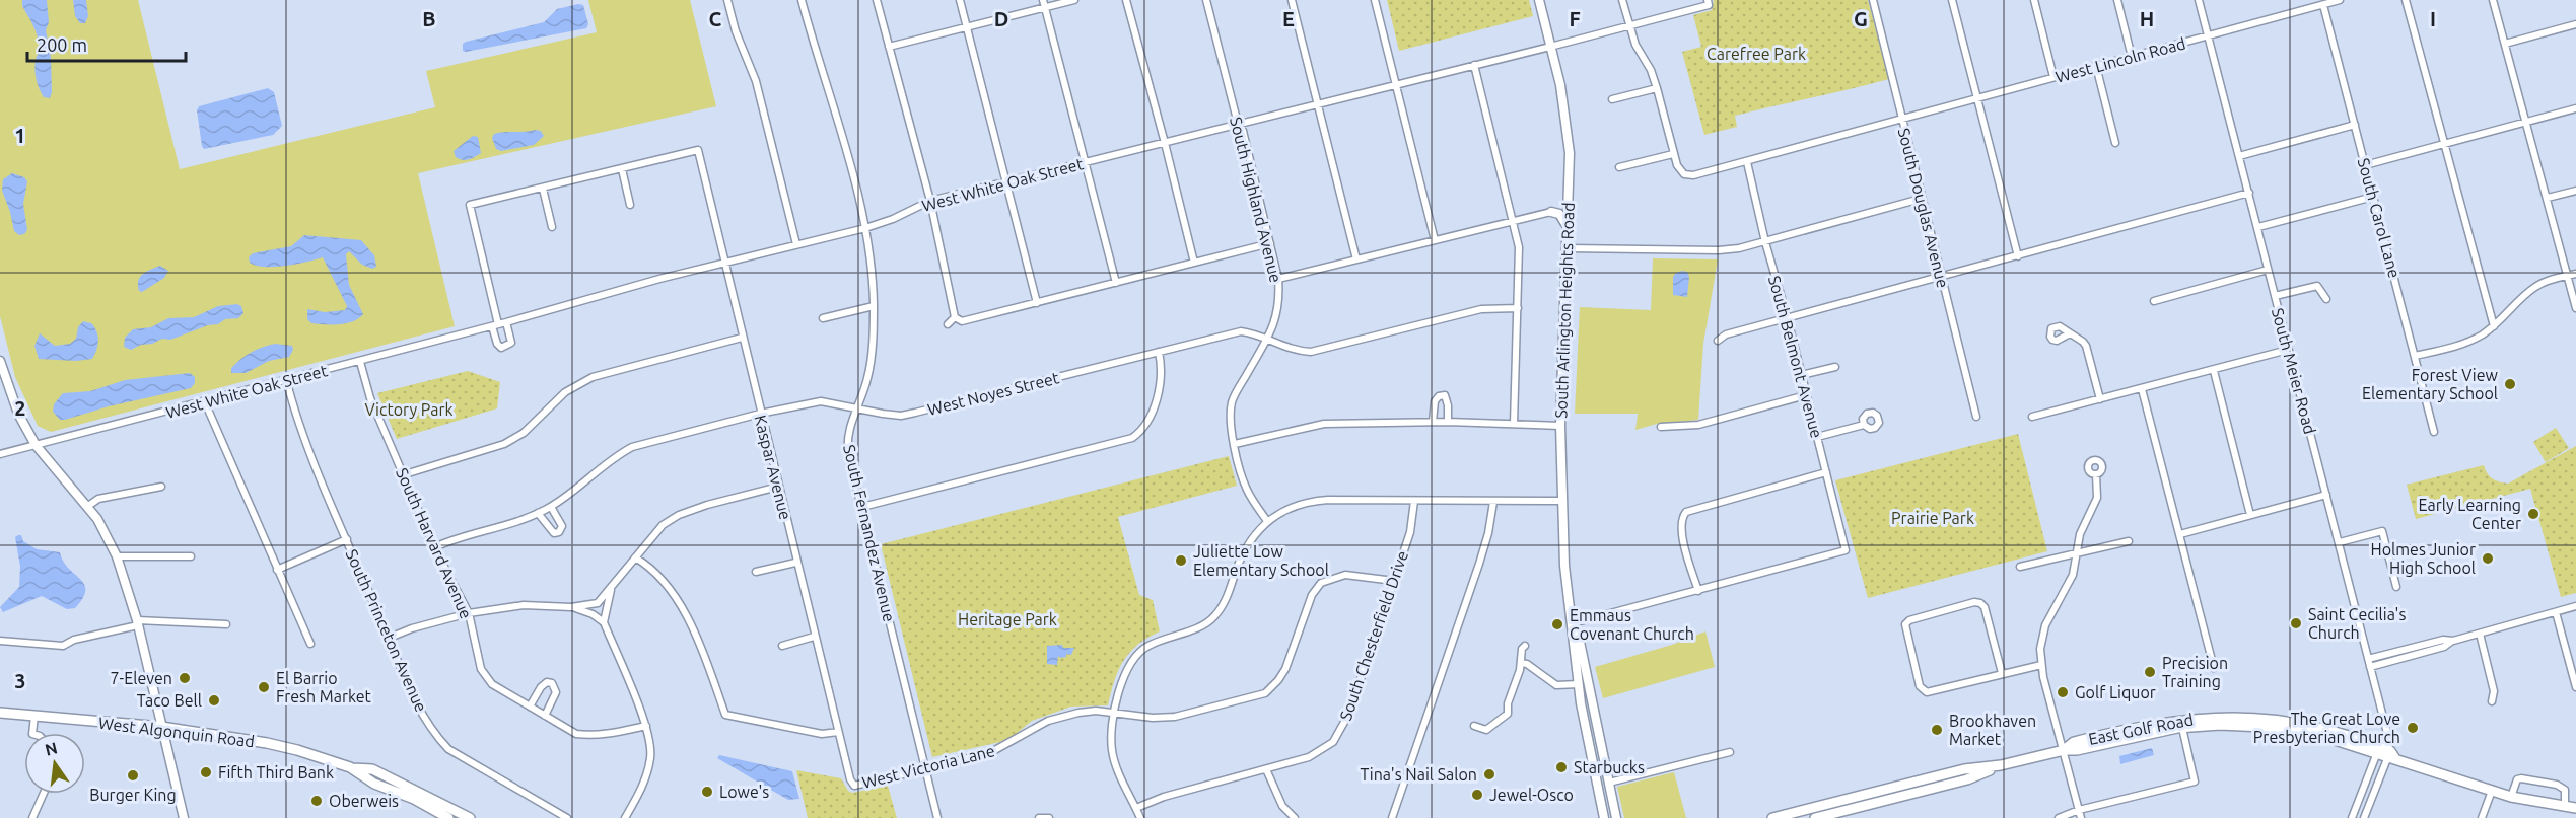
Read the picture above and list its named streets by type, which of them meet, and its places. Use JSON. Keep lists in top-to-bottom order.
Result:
{
  "streets": {
    "main road": ["South Arlington Heights Road", "East Golf Road", "West Algonquin Road"],
    "street": [
      "West Lincoln Road",
      "West White Oak Street",
      "South Highland Avenue",
      "South Douglas Avenue",
      "South Carol Lane",
      "South Belmont Avenue",
      "South Meier Road",
      "West Noyes Street",
      "Kaspar Avenue",
      "South Fernandez Avenue",
      "South Harvard Avenue",
      "South Princeton Avenue",
      "South Chesterfield Drive",
      "West Victoria Lane"
    ]
  },
  "crossings": [
    ["West Lincoln Road", "South Douglas Avenue"],
    ["West Lincoln Road", "South Carol Lane"],
    ["West Lincoln Road", "South Belmont Avenue"],
    ["West Lincoln Road", "South Meier Road"],
    ["West White Oak Street", "South Highland Avenue"],
    ["West White Oak Street", "South Arlington Heights Road"],
    ["West White Oak Street", "Kaspar Avenue"],
    ["West White Oak Street", "South Fernandez Avenue"],
    ["West White Oak Street", "South Harvard Avenue"],
    ["West White Oak Street", "South Princeton Avenue"],
    ["South Highland Avenue", "West Noyes Street"],
    ["South Meier Road", "East Golf Road"],
    ["West Noyes Street", "Kaspar Avenue"],
    ["West Noyes Street", "South Fernandez Avenue"],
    ["West Noyes Street", "South Harvard Avenue"],
    ["Kaspar Avenue", "West Victoria Lane"],
    ["South Fernandez Avenue", "West Victoria Lane"],
    ["South Chesterfield Drive", "West Victoria Lane"]
  ],
  "parks": [
    "Carefree Park",
    "Victory Park",
    "Prairie Park",
    "Heritage Park"
  ],
  "places": [
    "Forest View Elementary School",
    "Early Learning Center",
    "Holmes Junior High School",
    "Juliette Low Elementary School",
    "Saint Cecilia's Church",
    "Emmaus Covenant Church",
    "Precision Training",
    "7-Eleven",
    "El Barrio Fresh Market",
    "Golf Liquor",
    "Taco Bell",
    "The Great Love Presbyterian Church",
    "Brookhaven Market",
    "Starbucks",
    "Fifth Third Bank",
    "Tina's Nail Salon",
    "Burger King",
    "Lowe's",
    "Jewel-Osco",
    "Oberweis"
  ],
  "scale_bar": "200 m",
  "north": "top",
  "grid": {
    "columns": [
      "B",
      "C",
      "D",
      "E",
      "F",
      "G",
      "H",
      "I"
    ],
    "rows": ["1", "2", "3"]
  }
}
